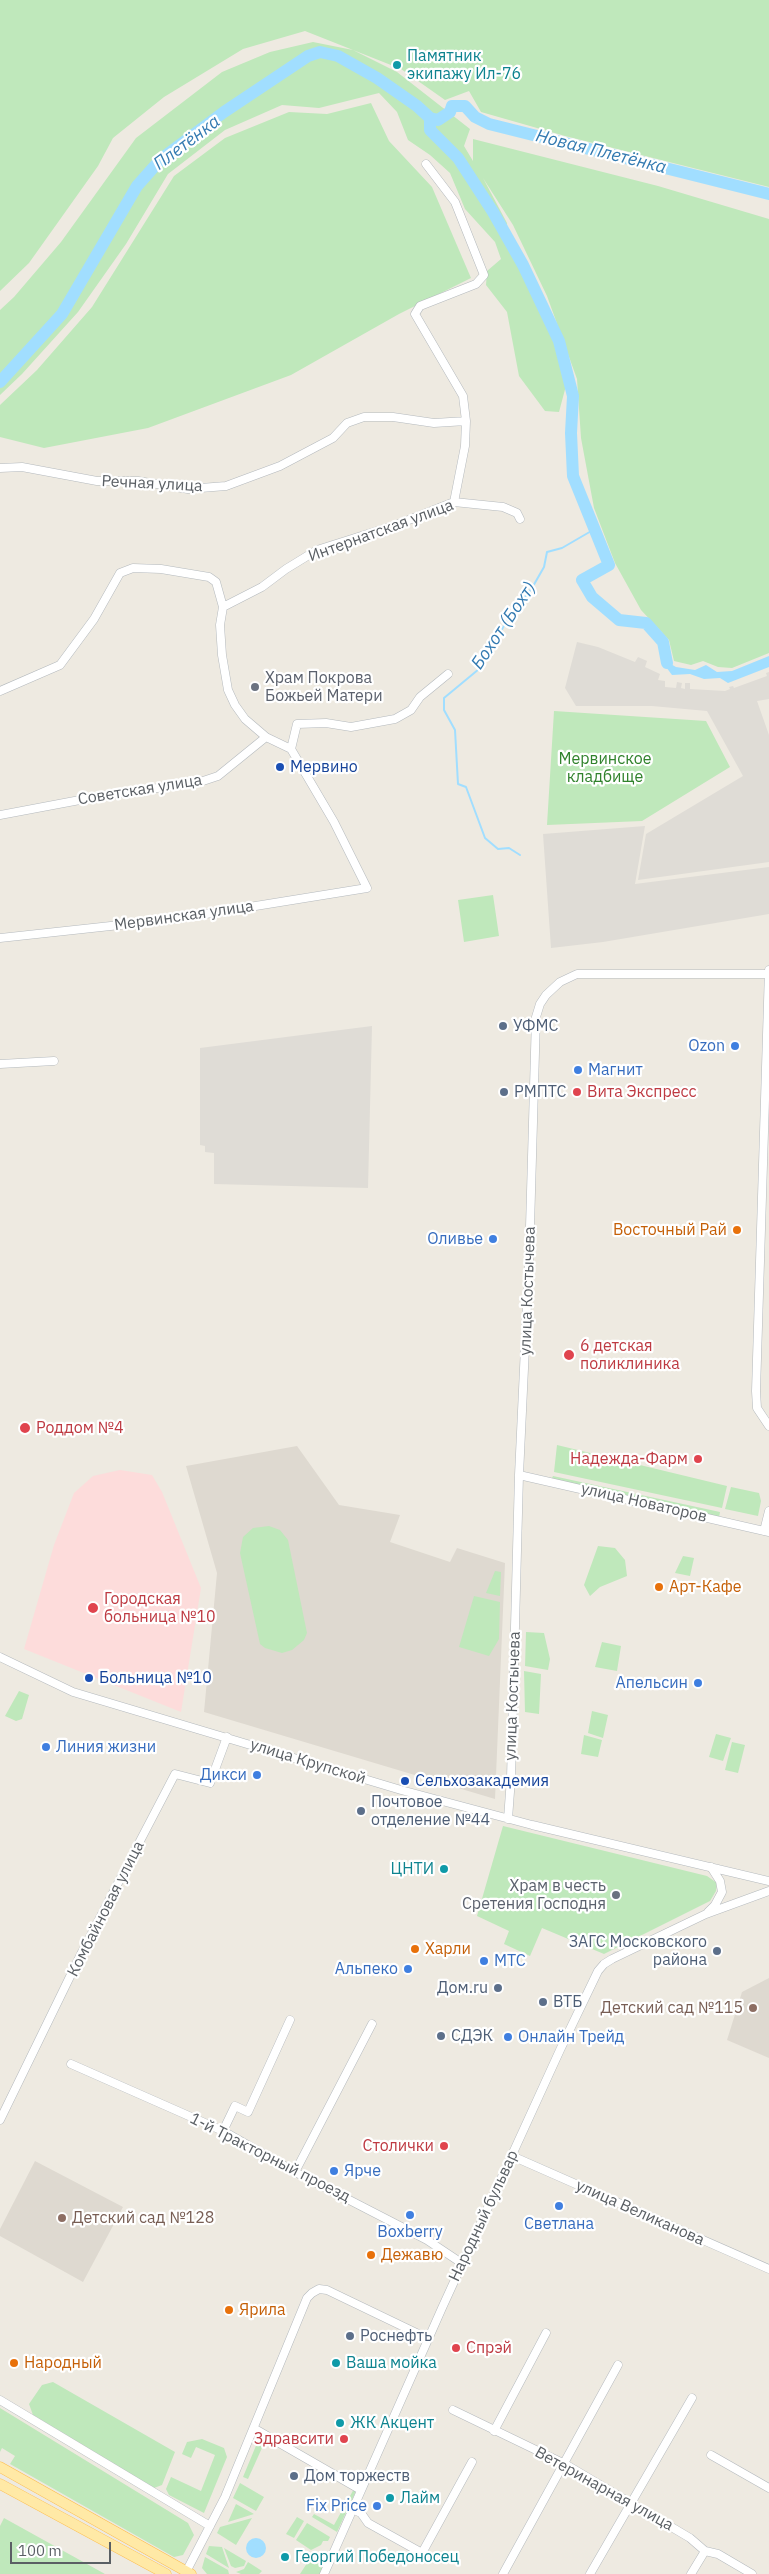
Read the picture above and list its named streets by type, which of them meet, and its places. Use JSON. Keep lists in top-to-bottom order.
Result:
{
  "streets": {
    "street": [
      "Речная улица",
      "Интернатская улица",
      "Советская улица",
      "Мервинская улица",
      "улица Костычева",
      "улица Новаторов",
      "улица Крупской",
      "Комбайновая улица",
      "1-й Тракторный проезд",
      "улица Великанова",
      "Народный бульвар",
      "Ветеринарная улица"
    ]
  },
  "crossings": [
    ["улица Костычева", "улица Новаторов"],
    ["улица Костычева", "улица Крупской"],
    ["улица Крупской", "Комбайновая улица"],
    ["улица Крупской", "Народный бульвар"],
    ["1-й Тракторный проезд", "Народный бульвар"],
    ["улица Великанова", "Народный бульвар"]
  ],
  "water": ["Плетёнка", "Новая Плетёнка", "Бохот (Бохт)"],
  "parks": ["Мервинское кладбище"],
  "places": [
    "Памятник экипажу Ил-76",
    "Храм Покрова Божьей Матери",
    "Мервино",
    "УФМС",
    "Ozon",
    "Магнит",
    "РМПТС",
    "Вита Экспресс",
    "Восточный Рай",
    "Оливье",
    "6 детская поликлиника",
    "Роддом №4",
    "Надежда-Фарм",
    "Арт-Кафе",
    "Городская больница №10",
    "Больница №10",
    "Апельсин",
    "Линия жизни",
    "Дикси",
    "Сельхозакадемия",
    "Почтовое отделение №44",
    "ЦНТИ",
    "Храм в честь Сретения Господня",
    "Харли",
    "ЗАГС Московского района",
    "МТС",
    "Альпеко",
    "Дом.ru",
    "ВТБ",
    "Детский сад №115",
    "СДЭК",
    "Онлайн Трейд",
    "Столички",
    "Ярче",
    "Светлана",
    "Boxberry",
    "Детский сад №128",
    "Дежавю",
    "Ярила",
    "Роснефть",
    "Спрэй",
    "Народный",
    "Ваша мойка",
    "ЖК Акцент",
    "Здравсити",
    "Дом торжеств",
    "Лайм",
    "Fix Price",
    "Георгий Победоносец"
  ],
  "scale_bar": "100 m"
}
